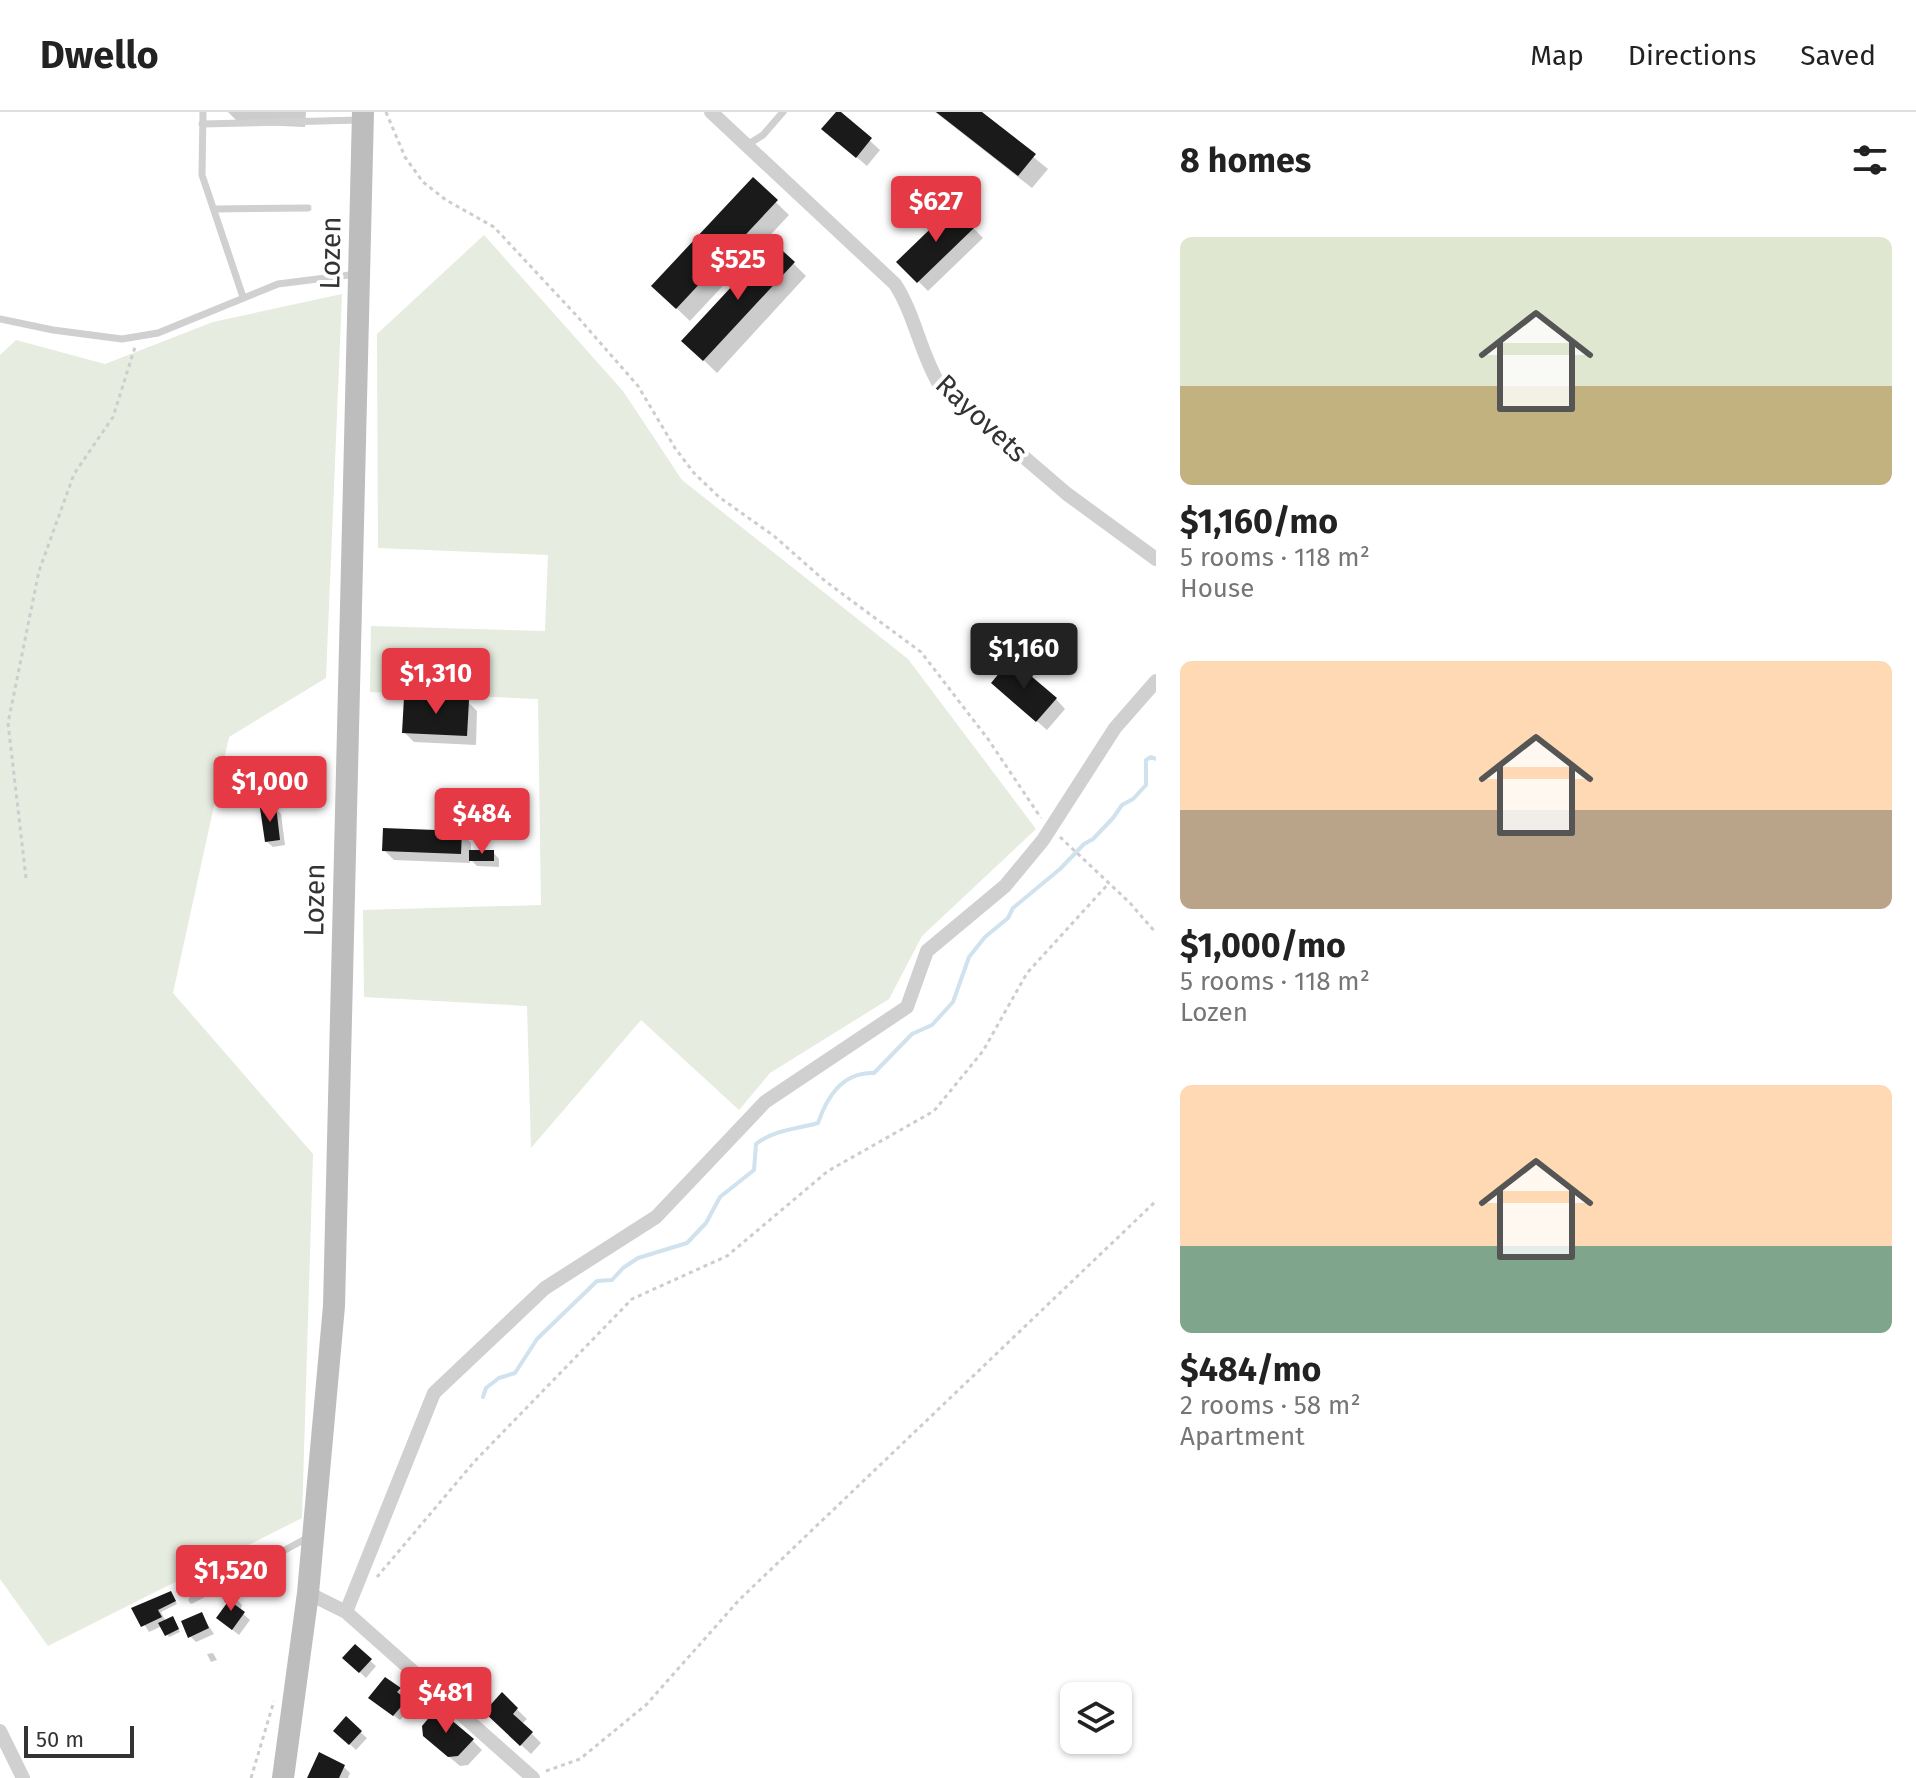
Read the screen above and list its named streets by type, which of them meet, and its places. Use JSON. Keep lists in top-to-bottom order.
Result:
{
  "streets": {
    "street": ["Lozen", "Rayovets"]
  },
  "scale_bar": "50 m",
  "page": {
    "header": "Dwello",
    "nav": ["Map", "Directions", "Saved"],
    "heading": "8 homes",
    "price": [
      "$627",
      "$525",
      "$1,160",
      "$1,310",
      "$1,000",
      "$484",
      "$1,520",
      "$481"
    ],
    "list": [
      {
        "name": "$1,160/mo",
        "note": "5 rooms · 118 m² · House"
      },
      {
        "name": "$1,000/mo",
        "note": "5 rooms · 118 m² · Lozen"
      },
      {
        "name": "$484/mo",
        "note": "2 rooms · 58 m² · Apartment"
      }
    ],
    "scale": "50 m"
  }
}
